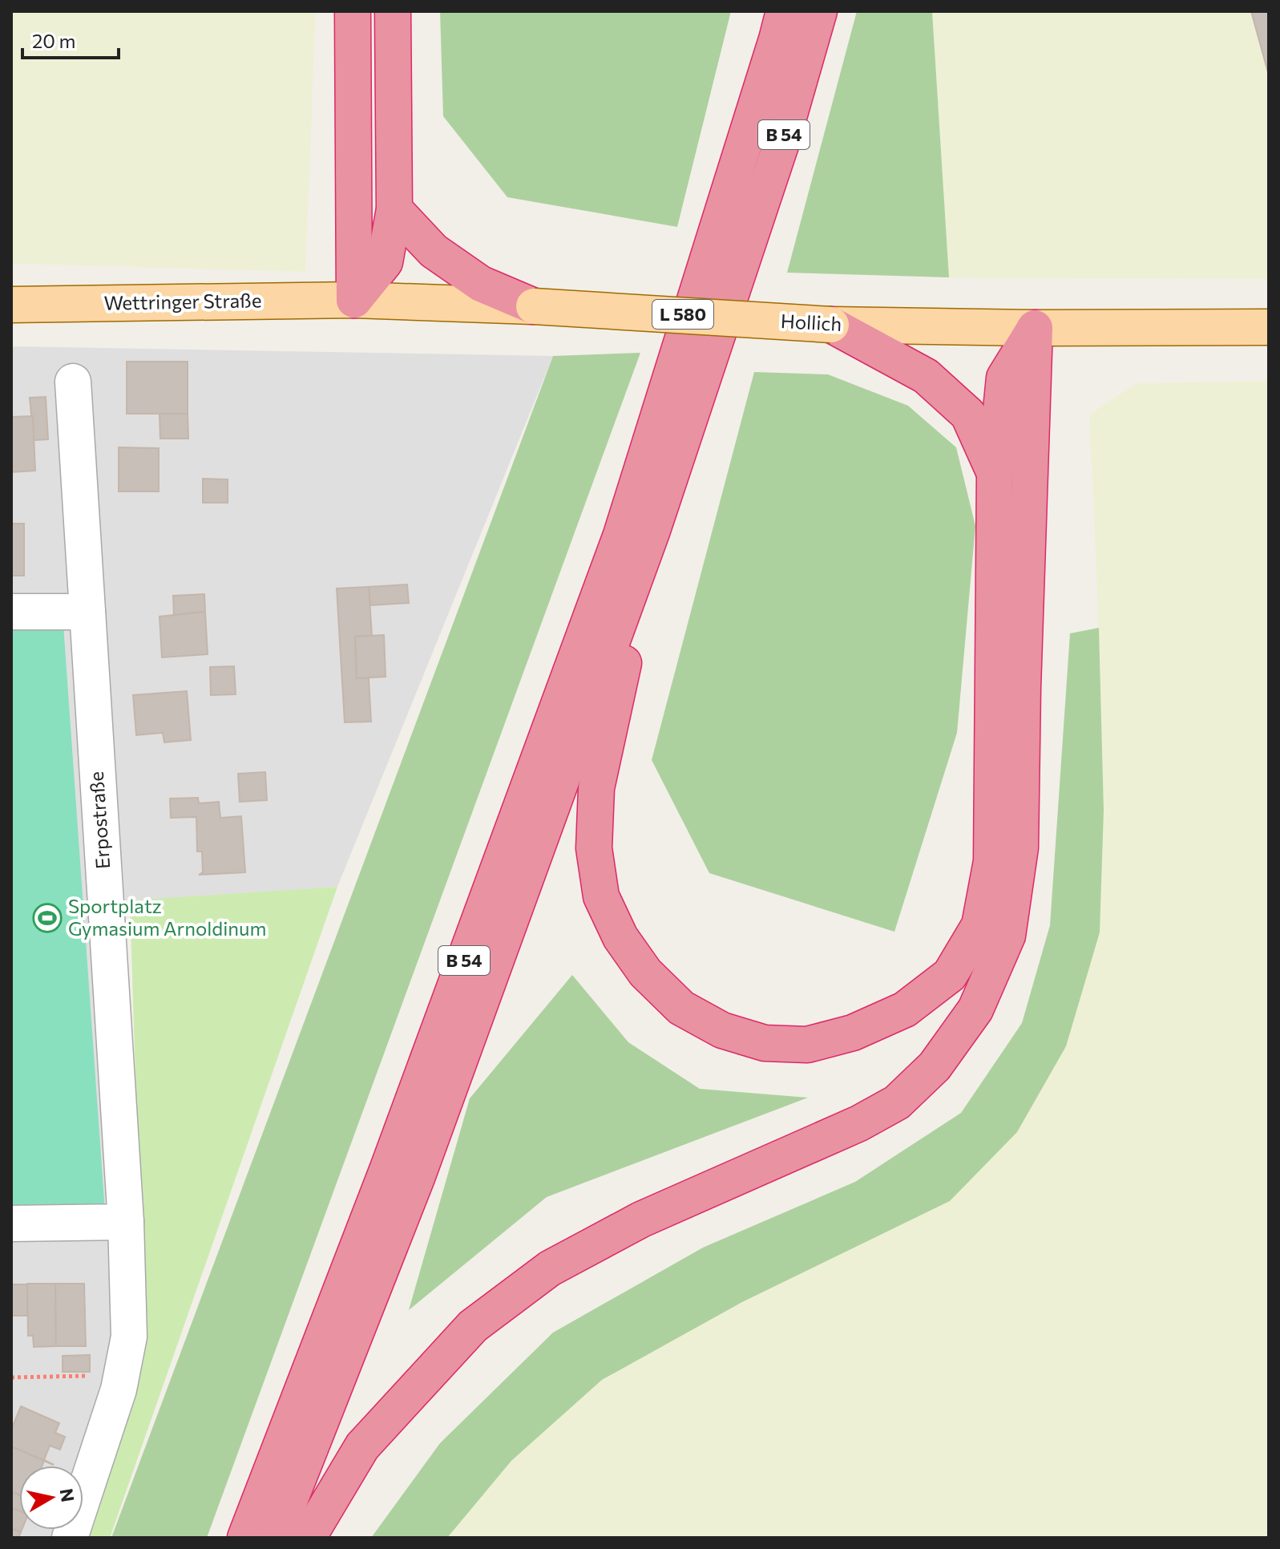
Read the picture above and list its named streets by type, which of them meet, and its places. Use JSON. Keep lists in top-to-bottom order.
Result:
{
  "streets": {
    "highway": ["B 54"],
    "main road": ["Wettringer Straße", "L 580", "Hollich"],
    "street": ["Erpostraße"]
  },
  "crossings": [
    ["Wettringer Straße", "Hollich"]
  ],
  "places": {
    "sports": ["Sportplatz Gymasium Arnoldinum"]
  },
  "scale_bar": "20 m",
  "north": "right"
}
